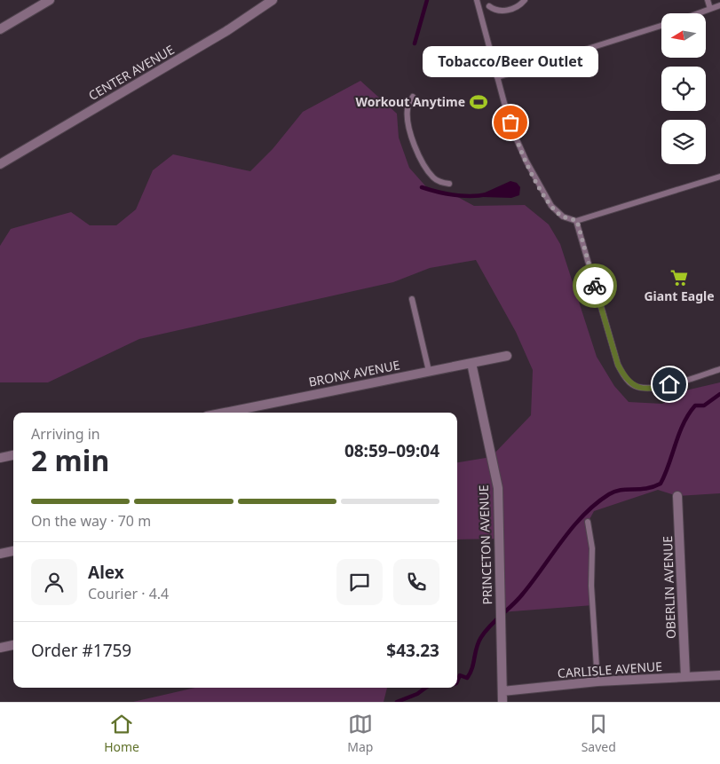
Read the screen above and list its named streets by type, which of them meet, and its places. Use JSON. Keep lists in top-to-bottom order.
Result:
{
  "streets": {
    "street": [
      "CENTER AVENUE",
      "BRONX AVENUE",
      "PRINCETON AVENUE",
      "OBERLIN AVENUE",
      "CARLISLE AVENUE"
    ]
  },
  "crossings": [
    ["BRONX AVENUE", "PRINCETON AVENUE"],
    ["PRINCETON AVENUE", "CARLISLE AVENUE"],
    ["OBERLIN AVENUE", "CARLISLE AVENUE"]
  ],
  "places": {
    "sports": ["Workout Anytime"],
    "other": ["Tobacco/Beer Outlet"],
    "supermarket": ["Giant Eagle"]
  },
  "north": "left",
  "page": {
    "bubble": "Tobacco/Beer Outlet",
    "heading": ["2 min", "Arriving in", "08:59–09:04"],
    "panel": [
      "Alex",
      "Courier · 4.4",
      "Order #1759",
      "$43.23"
    ],
    "bar": "On the way · 70 m",
    "tabs": ["Home", "Map", "Saved"]
  }
}
